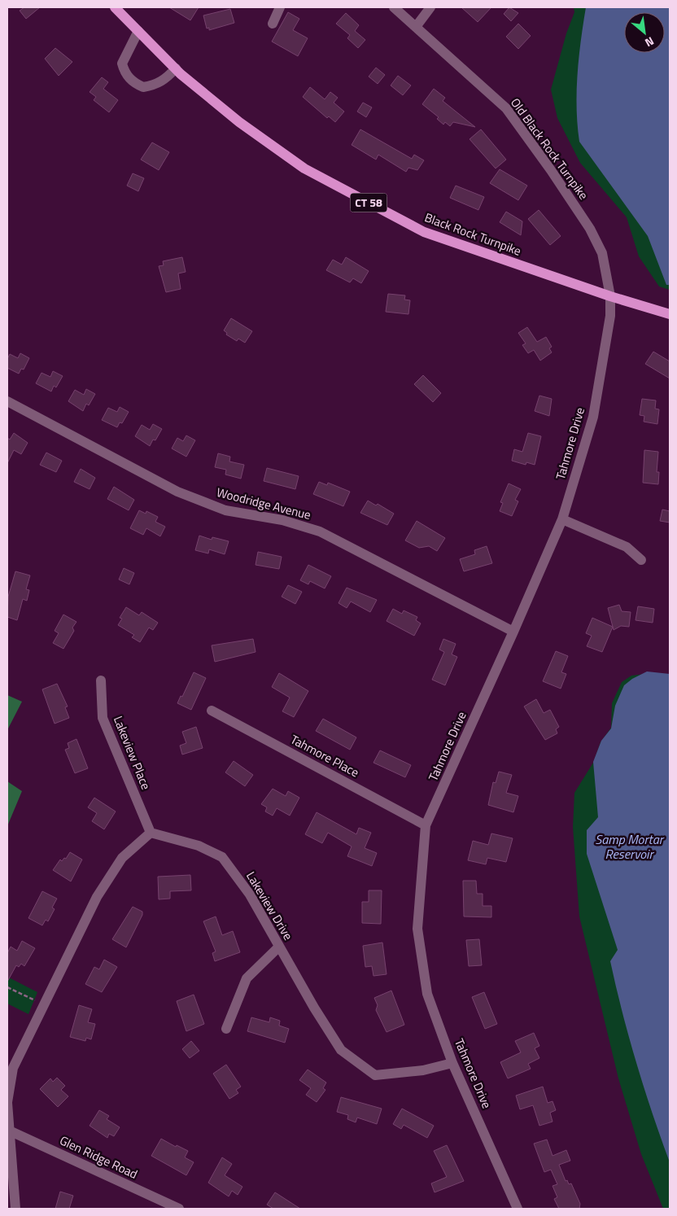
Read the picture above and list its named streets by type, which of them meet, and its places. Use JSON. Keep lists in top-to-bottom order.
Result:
{
  "streets": {
    "main road": ["CT 58", "Black Rock Turnpike"],
    "street": [
      "Old Black Rock Turnpike",
      "Tahmore Drive",
      "Woodridge Avenue",
      "Lakeview Place",
      "Tahmore Place",
      "Lakeview Drive",
      "Glen Ridge Road"
    ]
  },
  "crossings": [
    ["Old Black Rock Turnpike", "Black Rock Turnpike"],
    ["Old Black Rock Turnpike", "Tahmore Drive"],
    ["Black Rock Turnpike", "Tahmore Drive"],
    ["Tahmore Drive", "Woodridge Avenue"],
    ["Tahmore Drive", "Tahmore Place"],
    ["Tahmore Drive", "Lakeview Drive"],
    ["Lakeview Place", "Lakeview Drive"]
  ],
  "water": ["Samp Mortar Reservoir"],
  "north": "bottom right"
}
